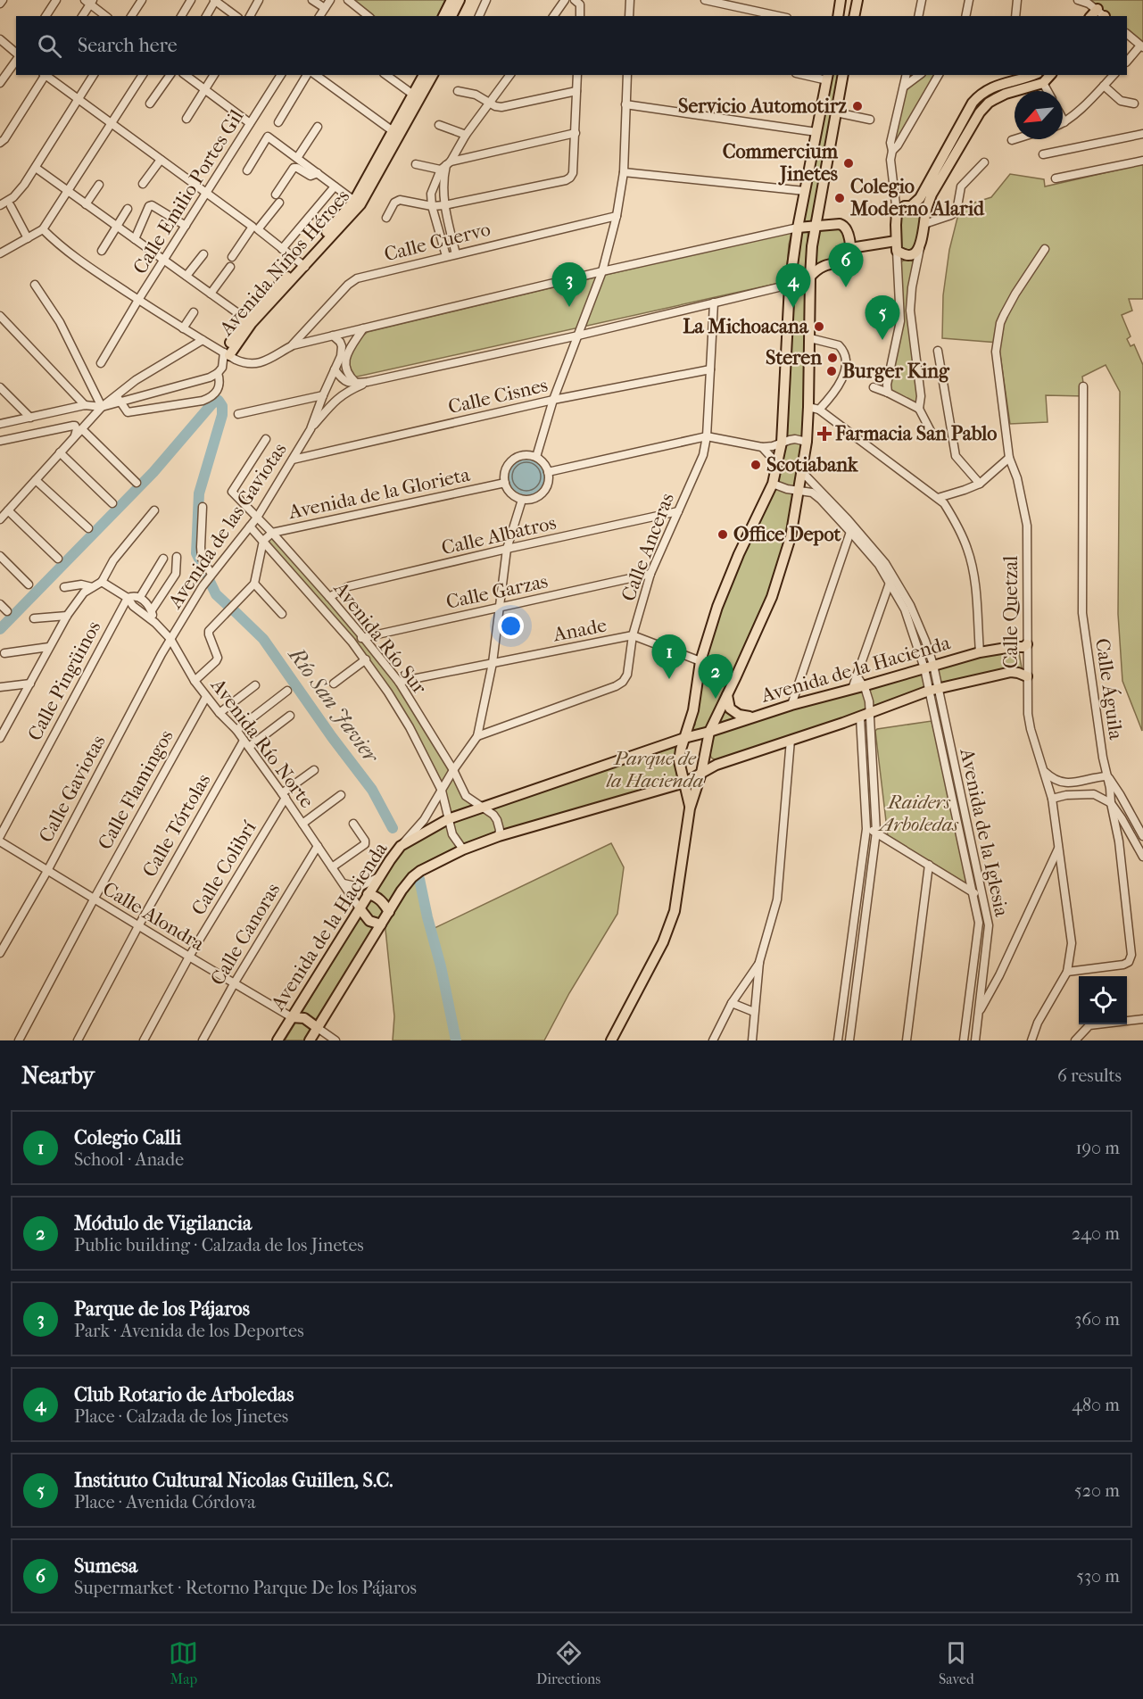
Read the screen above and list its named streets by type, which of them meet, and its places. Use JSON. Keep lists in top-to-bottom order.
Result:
{
  "streets": {
    "main road": ["Avenida Niños Héroes", "Avenida de la Hacienda"],
    "street": [
      "Calle Emilio Portes Gil",
      "Calle Cuervo",
      "Calle Cisnes",
      "Avenida de la Glorieta",
      "Avenida de las Gaviotas",
      "Calle Albatros",
      "Calle Anceras",
      "Calle Garzas",
      "Calle Quetzal",
      "Anade",
      "Avenida Río Sur",
      "Calle Pingüinos",
      "Calle Águila",
      "Avenida Río Norte",
      "Calle Gaviotas",
      "Calle Flamingos",
      "Calle Tórtolas",
      "Avenida de la Iglesia",
      "Calle Colibrí",
      "Calle Alondra",
      "Calle Canoras"
    ]
  },
  "crossings": [
    ["Calle Cisnes", "Avenida de las Gaviotas"],
    ["Calle Cisnes", "Calle Anceras"],
    ["Avenida de la Glorieta", "Avenida Río Sur"],
    ["Avenida de las Gaviotas", "Avenida Río Sur"],
    ["Avenida de las Gaviotas", "Avenida Río Norte"],
    ["Avenida de las Gaviotas", "Calle Gaviotas"],
    ["Calle Albatros", "Calle Anceras"],
    ["Calle Albatros", "Avenida Río Sur"],
    ["Calle Anceras", "Calle Garzas"],
    ["Calle Anceras", "Anade"],
    ["Calle Garzas", "Avenida Río Sur"],
    ["Calle Quetzal", "Avenida de la Hacienda"],
    ["Calle Quetzal", "Calle Águila"],
    ["Anade", "Avenida Río Sur"],
    ["Avenida Río Sur", "Avenida de la Hacienda"],
    ["Avenida de la Hacienda", "Avenida Río Norte"],
    ["Avenida de la Hacienda", "Avenida de la Iglesia"],
    ["Avenida de la Hacienda", "Calle Alondra"],
    ["Calle Pingüinos", "Avenida Río Norte"],
    ["Avenida Río Norte", "Calle Gaviotas"],
    ["Avenida Río Norte", "Calle Flamingos"],
    ["Avenida Río Norte", "Calle Tórtolas"],
    ["Avenida Río Norte", "Calle Colibrí"],
    ["Avenida Río Norte", "Calle Canoras"],
    ["Calle Gaviotas", "Calle Alondra"],
    ["Calle Flamingos", "Calle Alondra"],
    ["Calle Tórtolas", "Calle Alondra"],
    ["Calle Colibrí", "Calle Alondra"],
    ["Calle Alondra", "Calle Canoras"]
  ],
  "water": ["Río San Javier"],
  "parks": ["Parque de la Hacienda", "Raiders Arboledas"],
  "places": {
    "other": [
      "Servicio Automotirz",
      "Commercium Jinetes",
      "Colegio Moderno Alarid",
      "La Michoacana",
      "Steren",
      "Burger King",
      "Scotiabank",
      "Office Depot"
    ],
    "health": ["Farmacia San Pablo"]
  },
  "north": "bottom left",
  "page": {
    "search": "Search here",
    "pins": [
      "6",
      "3",
      "4",
      "5",
      "1",
      "2"
    ],
    "heading": ["Nearby", "6 results"],
    "list": [
      {
        "mark": "1",
        "name": "Colegio Calli",
        "note": "School · Anade",
        "value": "190 m"
      },
      {
        "mark": "2",
        "name": "Módulo de Vigilancia",
        "note": "Public building · Calzada de los Jinetes",
        "value": "240 m"
      },
      {
        "mark": "3",
        "name": "Parque de los Pájaros",
        "note": "Park · Avenida de los Deportes",
        "value": "360 m"
      },
      {
        "mark": "4",
        "name": "Club Rotario de Arboledas",
        "note": "Place · Calzada de los Jinetes",
        "value": "480 m"
      },
      {
        "mark": "5",
        "name": "Instituto Cultural Nicolas Guillen, S.C.",
        "note": "Place · Avenida Córdova",
        "value": "520 m"
      },
      {
        "mark": "6",
        "name": "Sumesa",
        "note": "Supermarket · Retorno Parque De los Pájaros",
        "value": "530 m"
      }
    ],
    "nav": ["Map", "Directions", "Saved"]
  }
}
